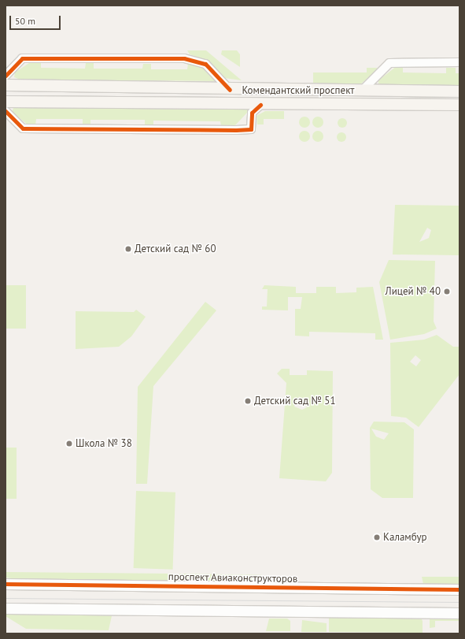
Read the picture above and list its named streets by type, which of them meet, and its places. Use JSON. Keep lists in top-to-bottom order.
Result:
{
  "streets": {
    "main road": ["Комендантский проспект"],
    "street": ["проспект Авиаконструкторов"]
  },
  "places": [
    "Детский сад № 60",
    "Лицей № 40",
    "Детский сад № 51",
    "Школа № 38",
    "Каламбур"
  ],
  "scale_bar": "50 m"
}
